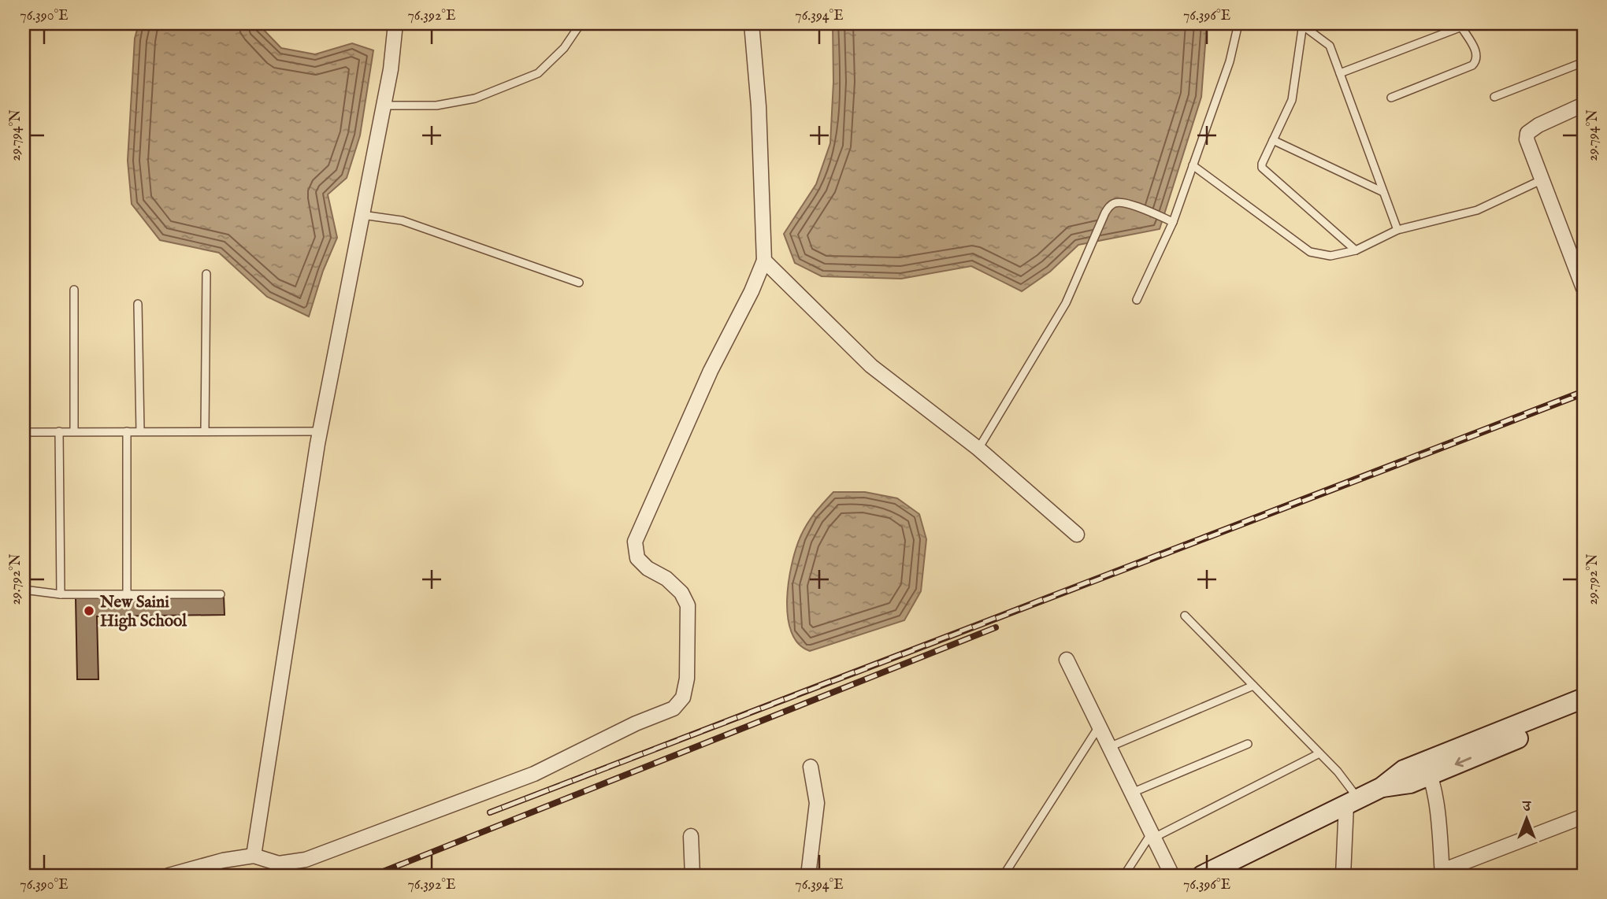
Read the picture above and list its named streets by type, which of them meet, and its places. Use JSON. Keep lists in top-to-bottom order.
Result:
{
  "places": ["New Saini High School"],
  "north": "top",
  "coordinates": [
    "76.390°E",
    "76.392°E",
    "76.394°E",
    "76.396°E",
    "29.794°N",
    "29.792°N"
  ]
}
